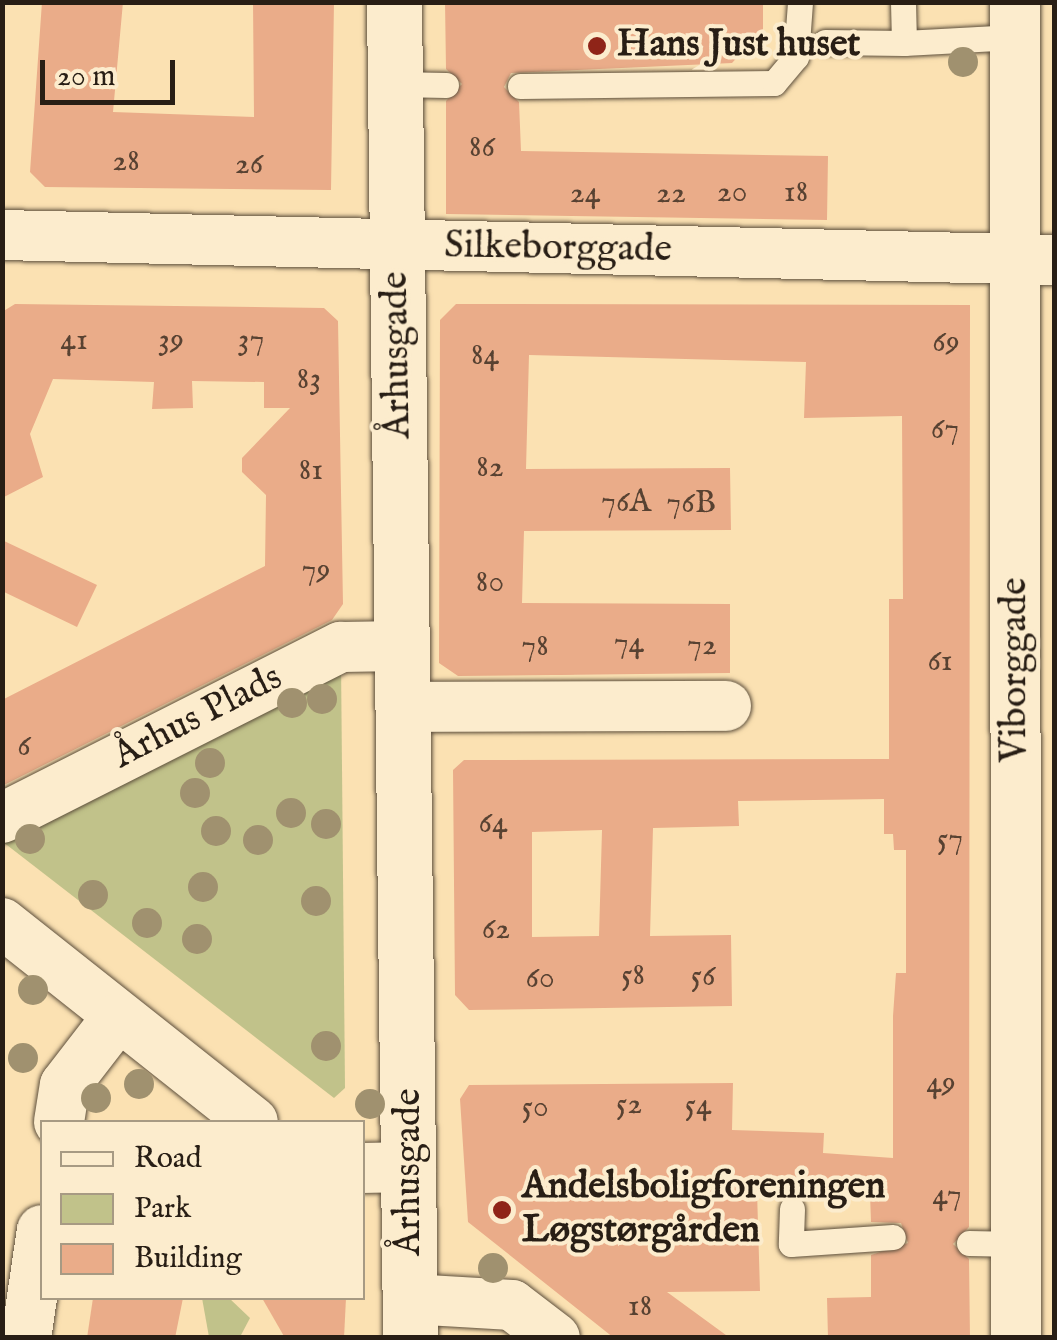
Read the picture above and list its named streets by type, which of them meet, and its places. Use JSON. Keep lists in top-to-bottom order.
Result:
{
  "streets": {
    "street": [
      "Silkeborggade",
      "Århusgade",
      "Viborggade",
      "Århus Plads"
    ]
  },
  "crossings": [
    ["Silkeborggade", "Århusgade"],
    ["Silkeborggade", "Viborggade"],
    ["Århusgade", "Århus Plads"]
  ],
  "places": ["Hans Just huset", "Andelsboligforeningen Løgstørgården"],
  "house_numbers": [
    "86",
    "28",
    "26",
    "20",
    "18",
    "24",
    "22",
    "41",
    "39",
    "37",
    "69",
    "84",
    "83",
    "67",
    "82",
    "81",
    "76A",
    "76B",
    "79",
    "80",
    "74",
    "72",
    "78",
    "61",
    "6",
    "64",
    "57",
    "62",
    "58",
    "56",
    "60",
    "49",
    "52",
    "54",
    "50",
    "47",
    "18"
  ],
  "legend": ["Road", "Park", "Building"],
  "scale_bar": "20 m"
}
